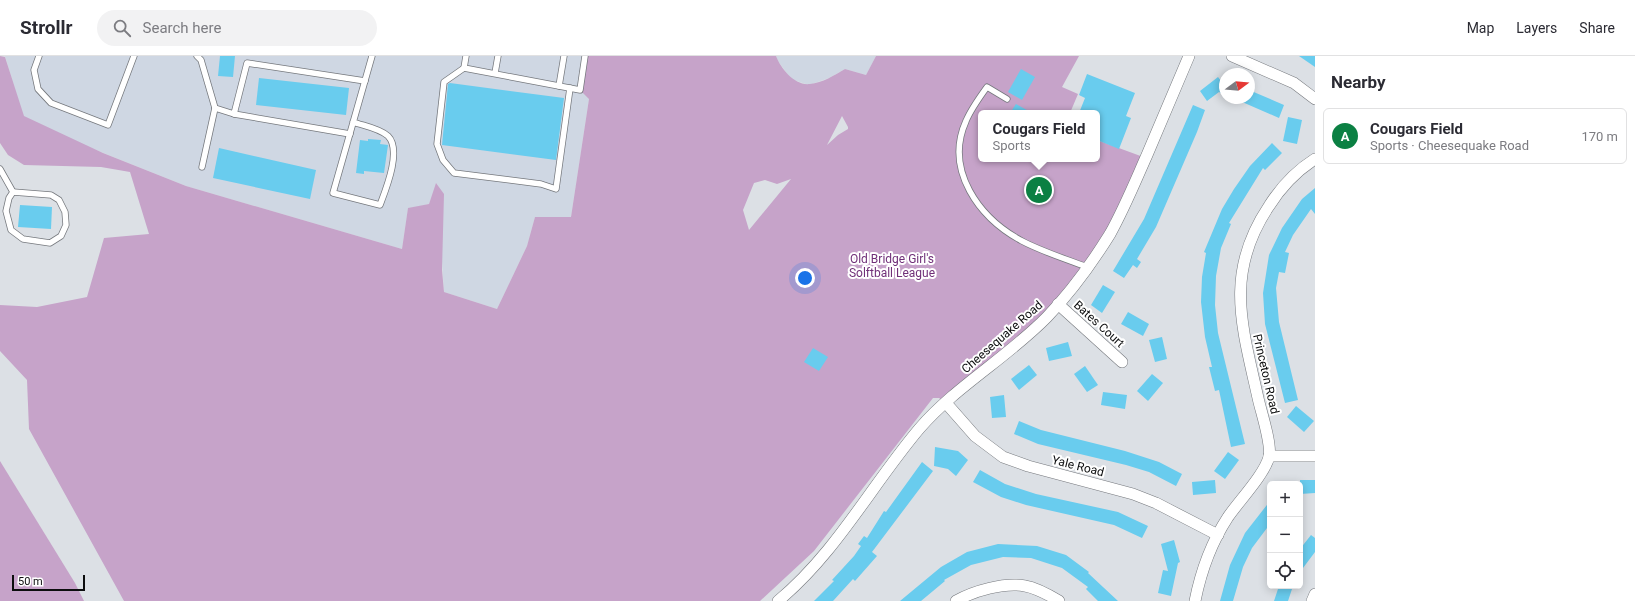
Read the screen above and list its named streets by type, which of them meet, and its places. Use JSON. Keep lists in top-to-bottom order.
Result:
{
  "streets": {
    "street": [
      "Bates Court",
      "Cheesequake Road",
      "Princeton Road",
      "Yale Road"
    ]
  },
  "crossings": [
    ["Bates Court", "Cheesequake Road"],
    ["Cheesequake Road", "Yale Road"]
  ],
  "parks": ["Old Bridge Girl's Solftball League"],
  "scale_bar": "50 m",
  "north": "right",
  "page": {
    "header": "Strollr",
    "search": "Search here",
    "nav": ["Map", "Layers", "Share"],
    "heading": "Nearby",
    "list": [
      {
        "mark": "A",
        "name": "Cougars Field",
        "note": "Sports · Cheesequake Road",
        "value": "170 m"
      }
    ],
    "popup": ["Cougars Field", "Sports"],
    "pins": "A",
    "map_buttons": ["+", "−"],
    "scale": "50 m"
  }
}
